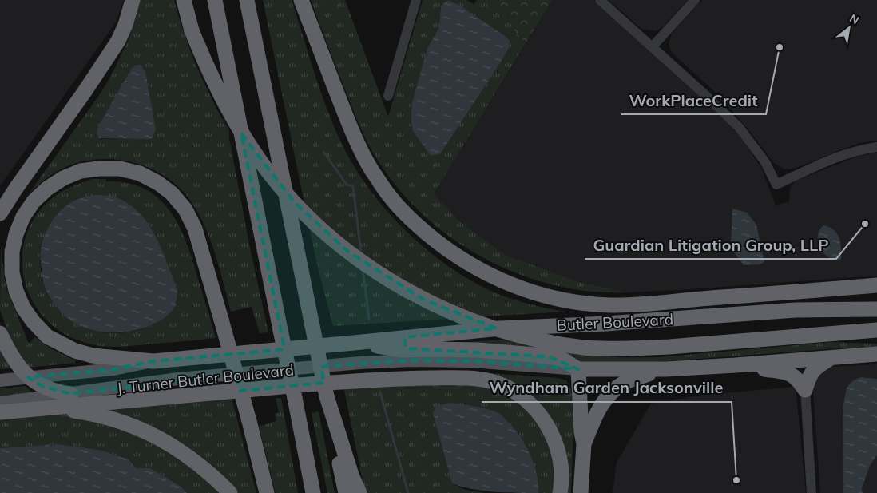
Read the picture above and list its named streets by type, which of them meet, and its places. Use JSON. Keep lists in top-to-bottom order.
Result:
{
  "streets": {
    "highway": ["Butler Boulevard", "J. Turner Butler Boulevard"]
  },
  "crossings": [
    ["Butler Boulevard", "J. Turner Butler Boulevard"]
  ],
  "places": ["WorkPlaceCredit", "Guardian Litigation Group, LLP", "Wyndham Garden Jacksonville"],
  "north": "top right"
}
